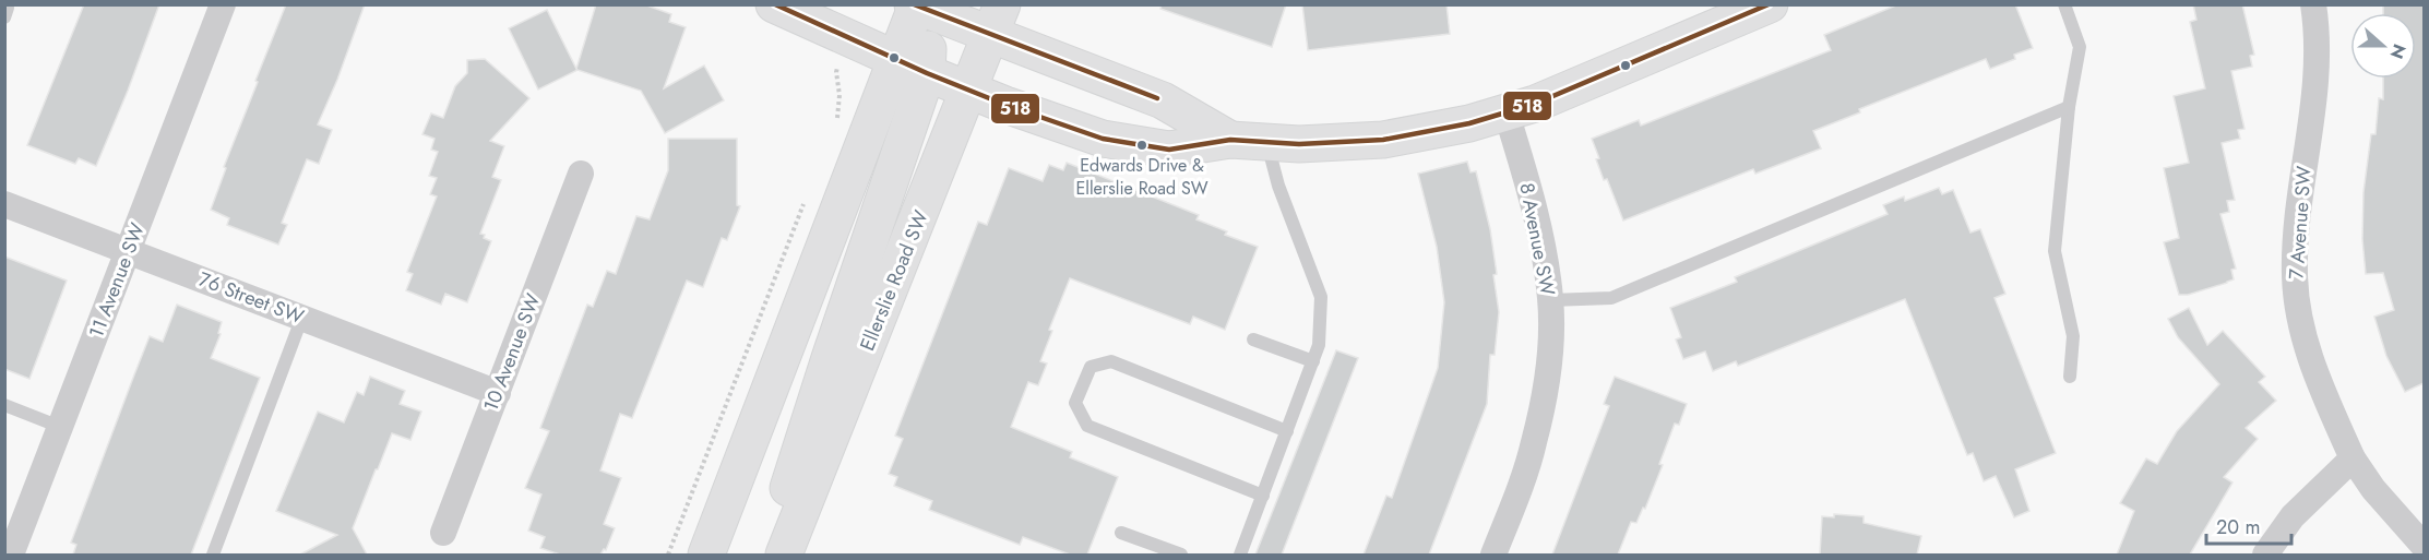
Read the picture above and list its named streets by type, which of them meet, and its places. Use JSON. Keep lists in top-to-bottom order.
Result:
{
  "streets": {
    "main road": ["Ellerslie Road SW"],
    "street": [
      "7 Avenue SW",
      "8 Avenue SW",
      "11 Avenue SW",
      "76 Street SW",
      "10 Avenue SW"
    ]
  },
  "crossings": [
    ["11 Avenue SW", "76 Street SW"],
    ["76 Street SW", "10 Avenue SW"]
  ],
  "places": ["Edwards Drive & Ellerslie Road SW"],
  "lines": ["transit line 518"],
  "scale_bar": "20 m",
  "north": "right"
}
